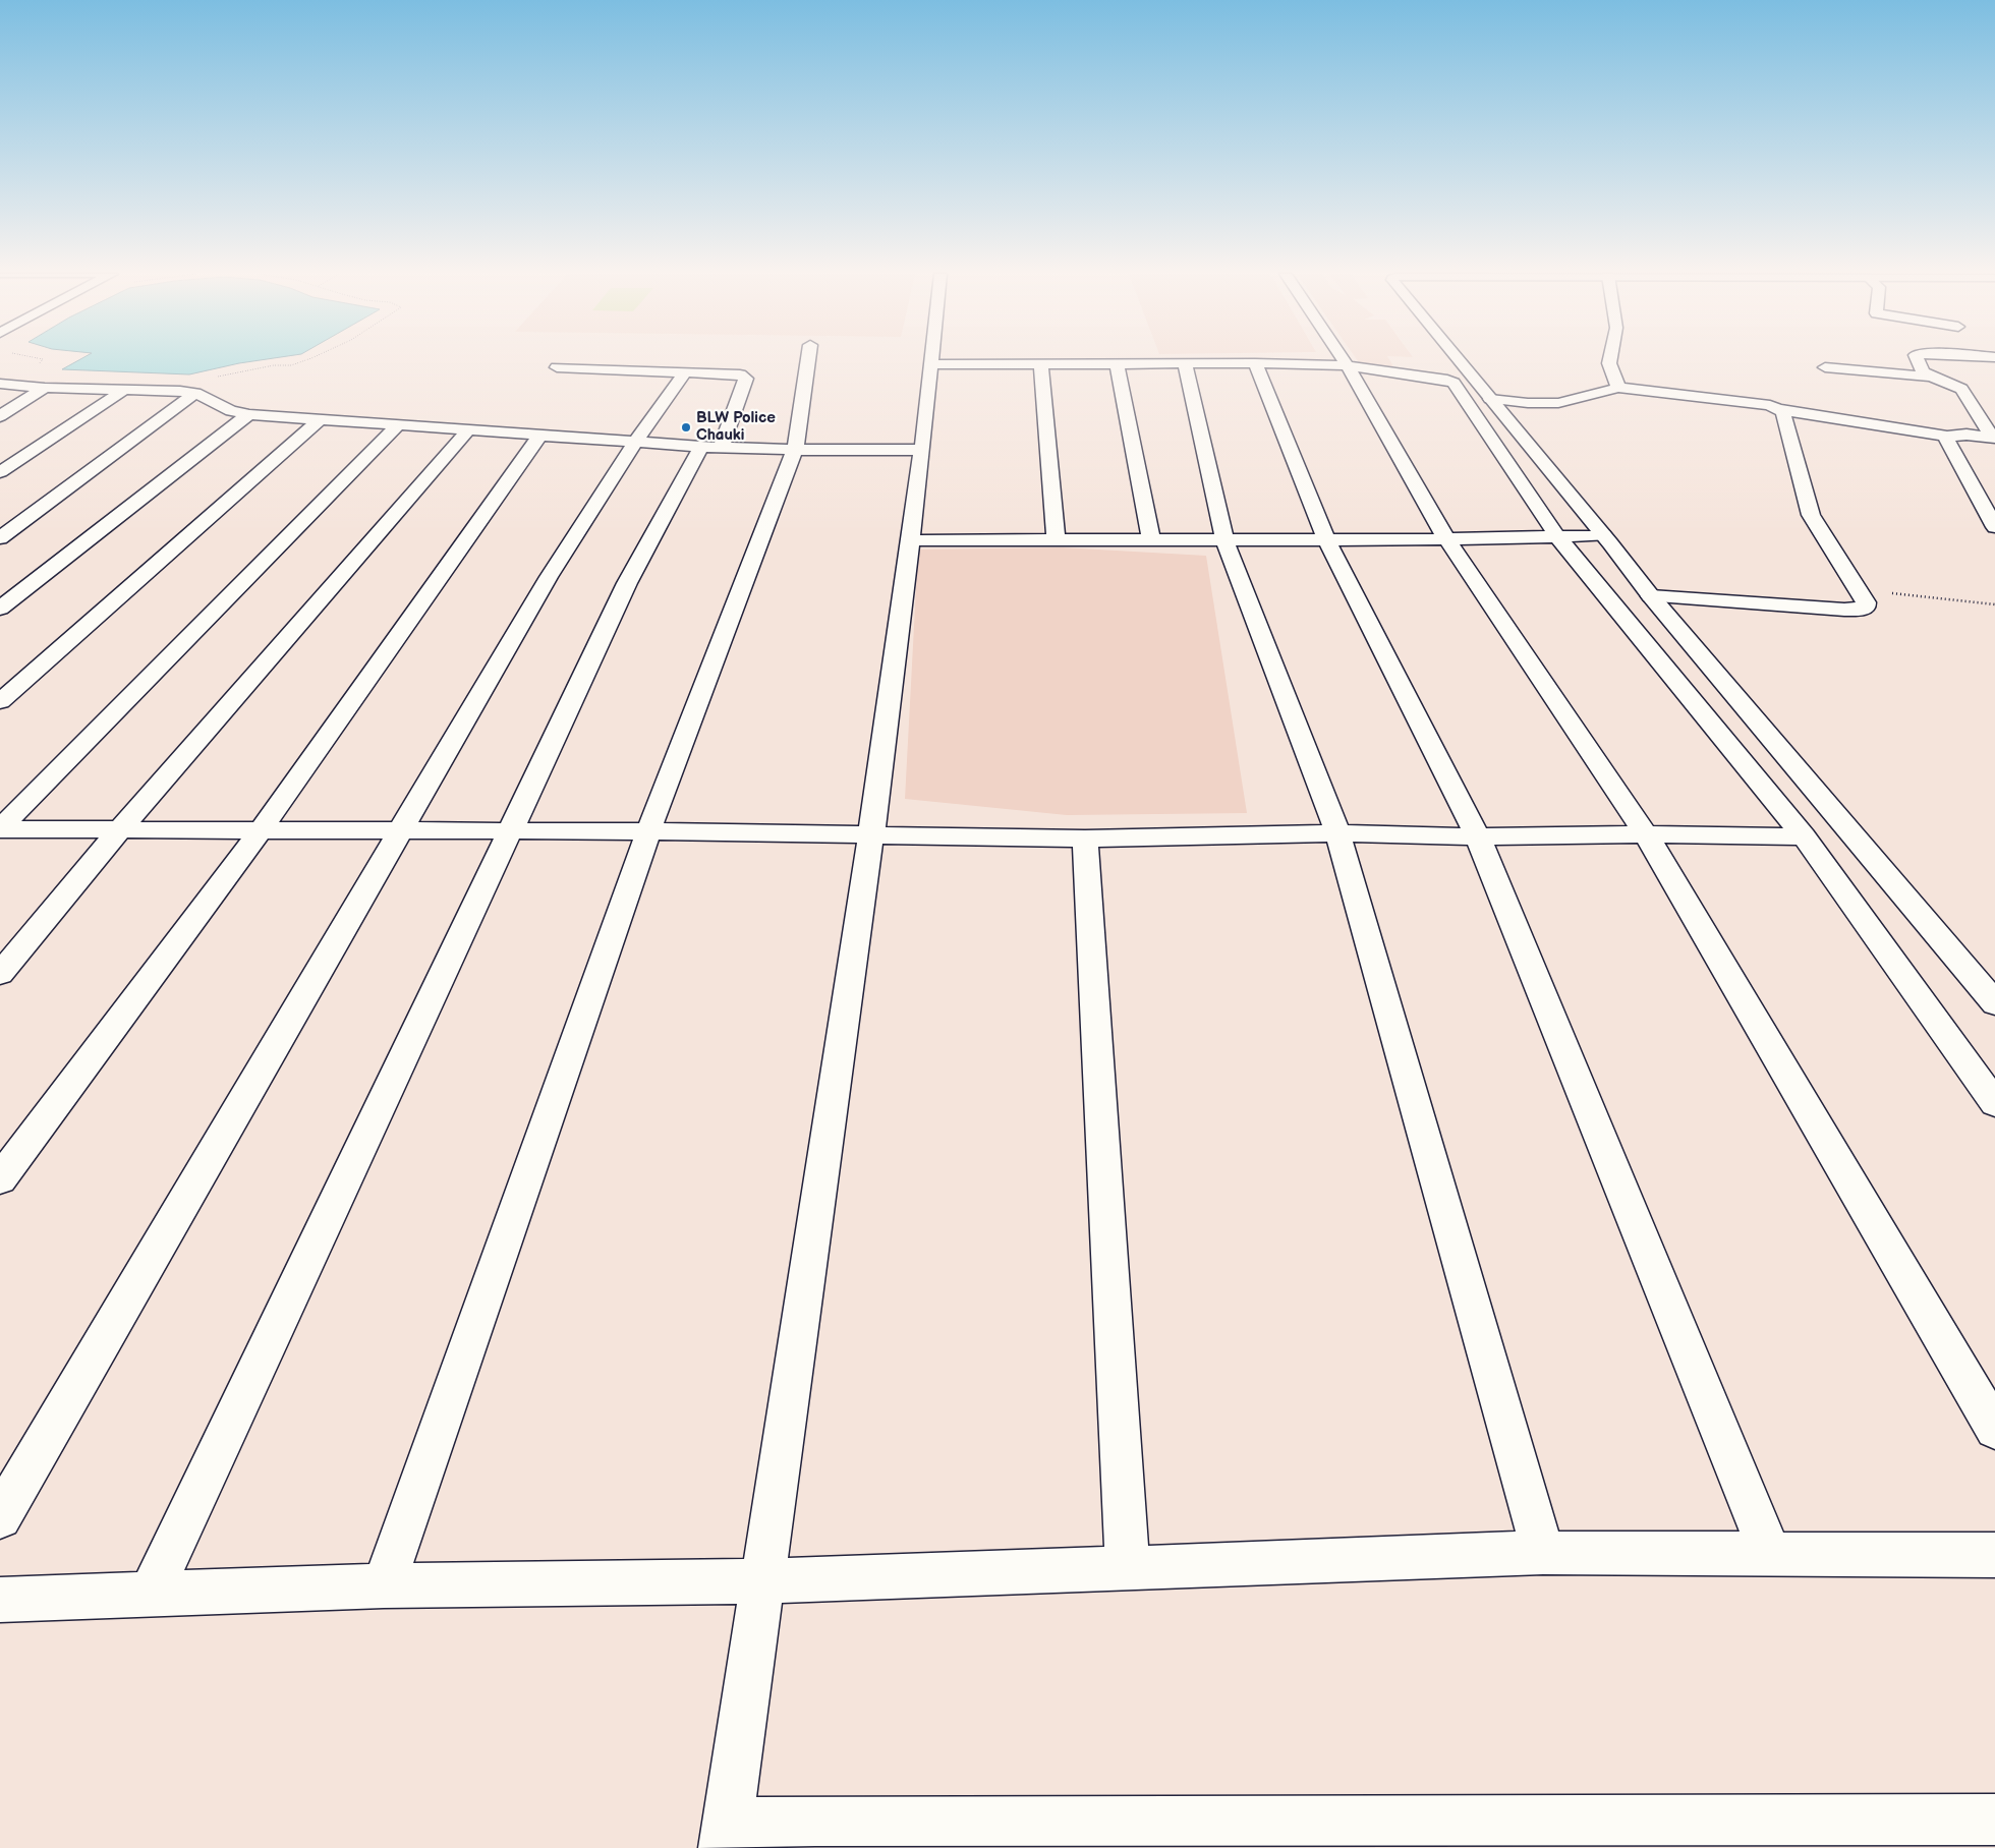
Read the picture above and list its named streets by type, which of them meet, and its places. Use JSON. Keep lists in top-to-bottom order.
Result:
{
  "places": ["BLW Police Chauki"]
}
